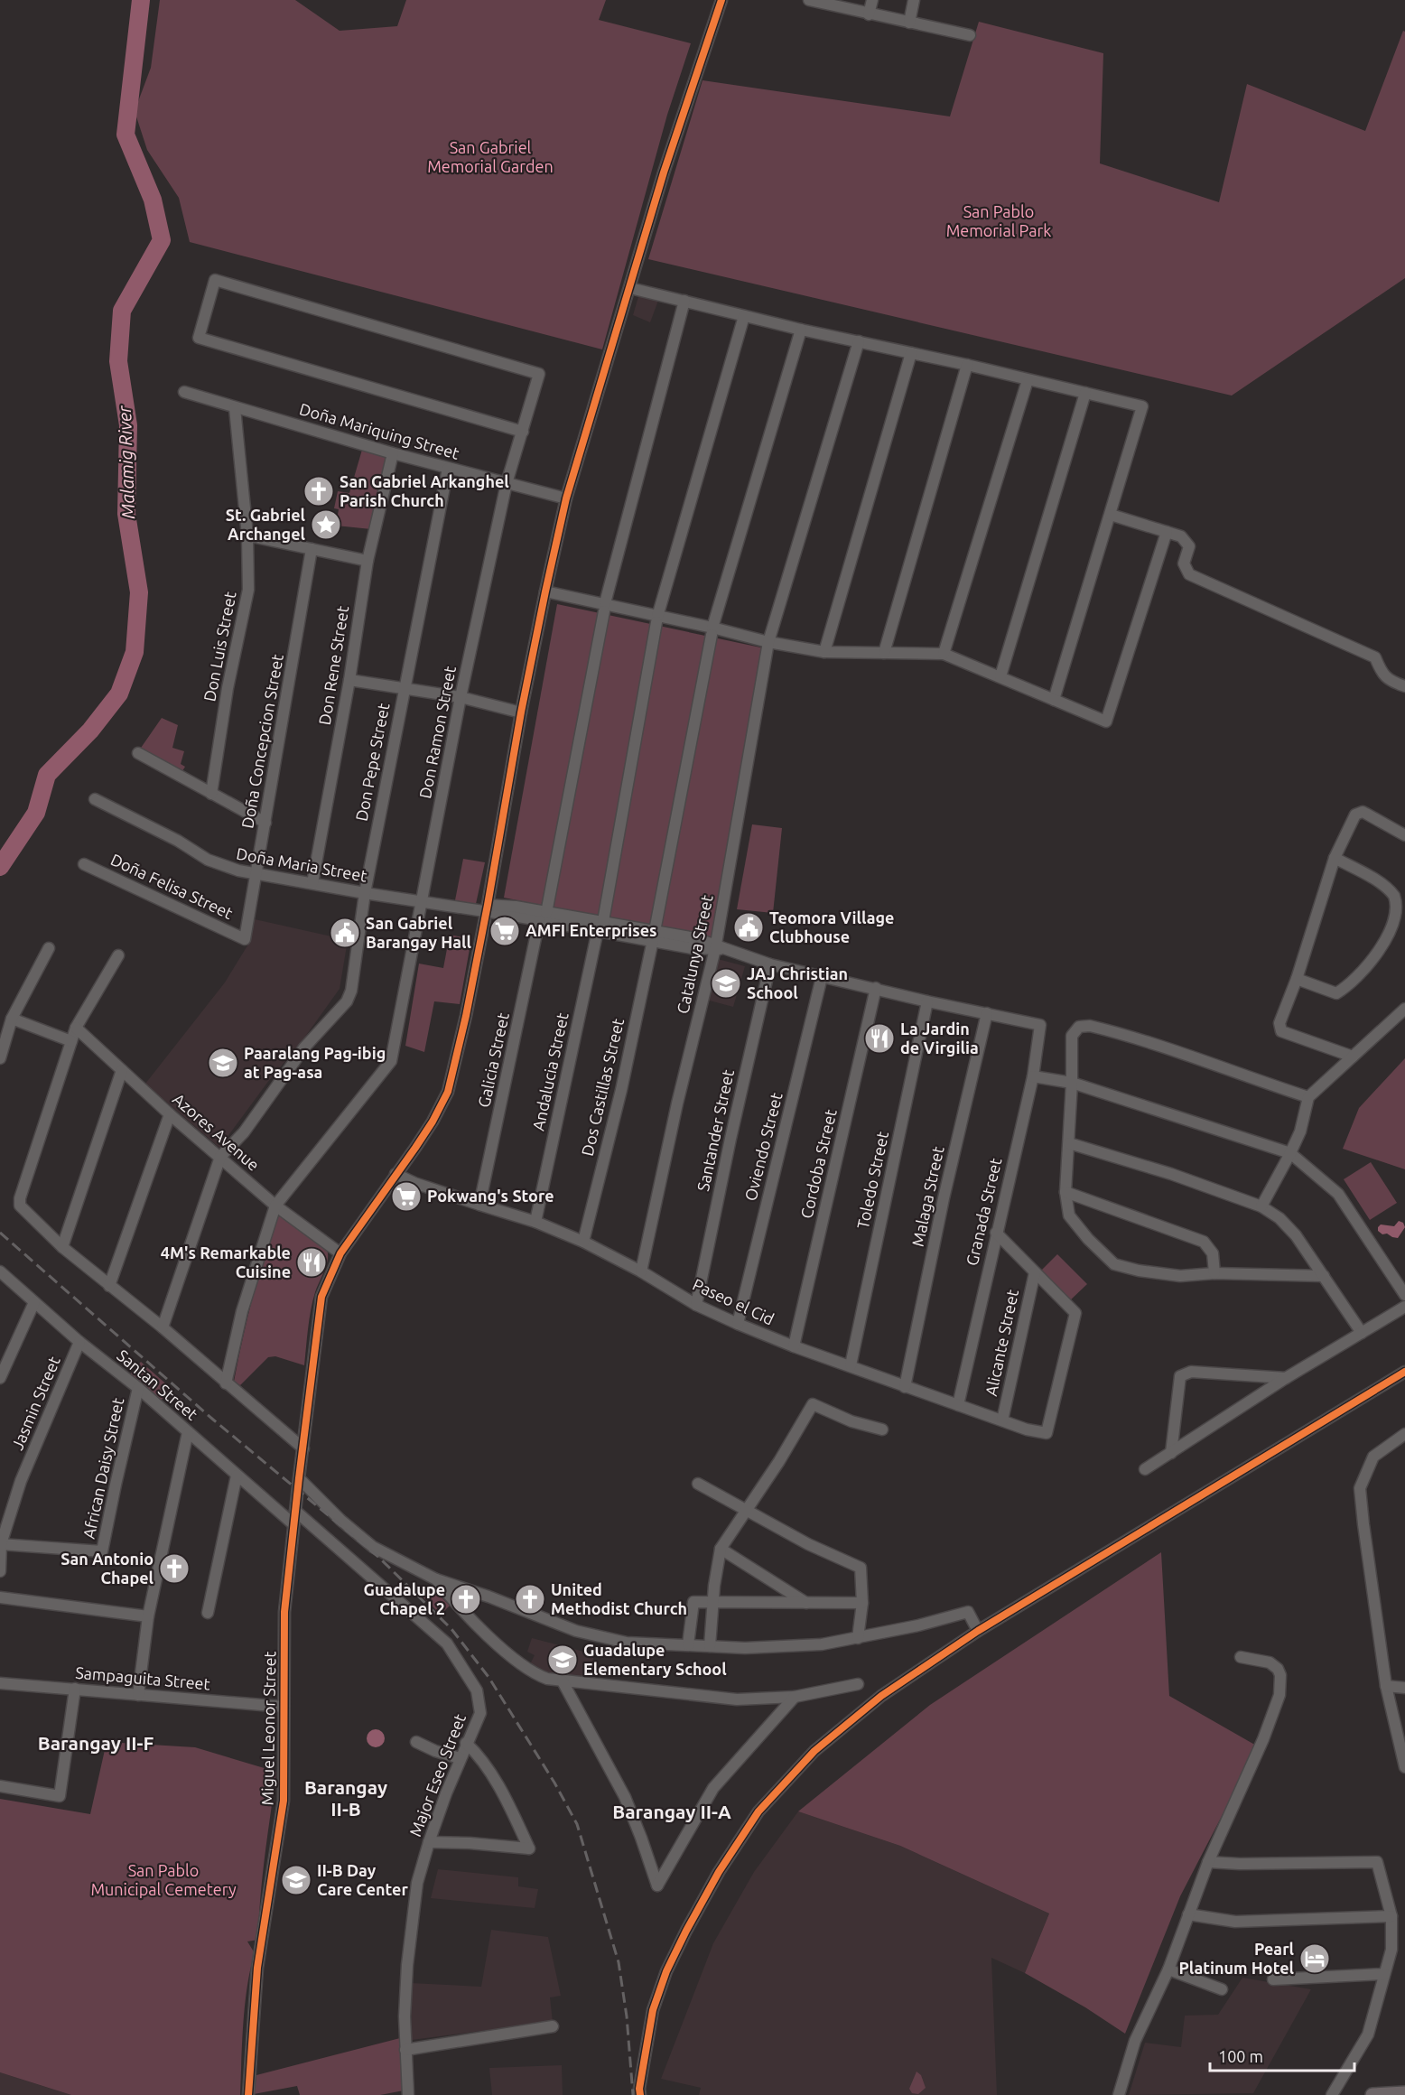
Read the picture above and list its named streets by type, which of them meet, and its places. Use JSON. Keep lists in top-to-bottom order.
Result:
{
  "streets": {
    "street": [
      "Doña Mariquing Street",
      "Don Luis Street",
      "Don Rene Street",
      "Don Ramon Street",
      "Doña Concepcion Street",
      "Don Pepe Street",
      "Doña Maria Street",
      "Doña Felisa Street",
      "Catalunya Street",
      "Galicia Street",
      "Andalucia Street",
      "Dos Castillas Street",
      "Santander Street",
      "Azores Avenue",
      "Oviendo Street",
      "Cordoba Street",
      "Toledo Street",
      "Malaga Street",
      "Granada Street",
      "Paseo el Cid",
      "Alicante Street",
      "Santan Street",
      "Jasmin Street",
      "African Daisy Street",
      "Sampaguita Street",
      "Miguel Leonor Street",
      "Major Eseo Street"
    ]
  },
  "crossings": [
    ["Doña Mariquing Street", "Don Luis Street"],
    ["Doña Mariquing Street", "Don Rene Street"],
    ["Doña Mariquing Street", "Don Ramon Street"],
    ["Doña Mariquing Street", "Don Pepe Street"],
    ["Doña Mariquing Street", "Miguel Leonor Street"],
    ["Don Rene Street", "Doña Maria Street"],
    ["Don Ramon Street", "Doña Maria Street"],
    ["Don Ramon Street", "Azores Avenue"],
    ["Doña Concepcion Street", "Doña Maria Street"],
    ["Doña Concepcion Street", "Doña Felisa Street"],
    ["Don Pepe Street", "Doña Maria Street"],
    ["Don Pepe Street", "Azores Avenue"],
    ["Doña Maria Street", "Catalunya Street"],
    ["Doña Maria Street", "Galicia Street"],
    ["Doña Maria Street", "Andalucia Street"],
    ["Doña Maria Street", "Dos Castillas Street"],
    ["Doña Maria Street", "Santander Street"],
    ["Doña Maria Street", "Oviendo Street"],
    ["Doña Maria Street", "Cordoba Street"],
    ["Doña Maria Street", "Toledo Street"],
    ["Doña Maria Street", "Malaga Street"],
    ["Doña Maria Street", "Granada Street"],
    ["Doña Maria Street", "Miguel Leonor Street"],
    ["Catalunya Street", "Paseo el Cid"],
    ["Galicia Street", "Paseo el Cid"],
    ["Andalucia Street", "Paseo el Cid"],
    ["Dos Castillas Street", "Paseo el Cid"],
    ["Santander Street", "Paseo el Cid"],
    ["Azores Avenue", "Miguel Leonor Street"],
    ["Oviendo Street", "Paseo el Cid"],
    ["Cordoba Street", "Paseo el Cid"],
    ["Toledo Street", "Paseo el Cid"],
    ["Malaga Street", "Paseo el Cid"],
    ["Granada Street", "Paseo el Cid"],
    ["Paseo el Cid", "Alicante Street"],
    ["Paseo el Cid", "Miguel Leonor Street"],
    ["Santan Street", "Jasmin Street"],
    ["Santan Street", "African Daisy Street"],
    ["Santan Street", "Miguel Leonor Street"],
    ["Jasmin Street", "African Daisy Street"],
    ["Sampaguita Street", "Miguel Leonor Street"],
    ["Miguel Leonor Street", "Major Eseo Street"]
  ],
  "districts": ["Barangay II-F", "Barangay II-B", "Barangay II-A"],
  "water": ["Malamig River"],
  "parks": ["San Gabriel Memorial Garden", "San Pablo Memorial Park", "San Pablo Municipal Cemetery"],
  "places": {
    "church": [
      "San Gabriel Arkanghel Parish Church",
      "San Antonio Chapel",
      "Guadalupe Chapel 2",
      "United Methodist Church"
    ],
    "place": ["St. Gabriel Archangel"],
    "public building": ["Teomora Village Clubhouse", "San Gabriel Barangay Hall"],
    "supermarket": ["AMFI Enterprises", "Pokwang's Store"],
    "school or university": [
      "JAJ Christian School",
      "Paaralang Pag-ibig at Pag-asa",
      "Guadalupe Elementary School",
      "II-B Day Care Center"
    ],
    "restaurant": ["La Jardin de Virgilia", "4M's Remarkable Cuisine"],
    "hotel": ["Pearl Platinum Hotel"]
  },
  "scale_bar": "100 m"
}
